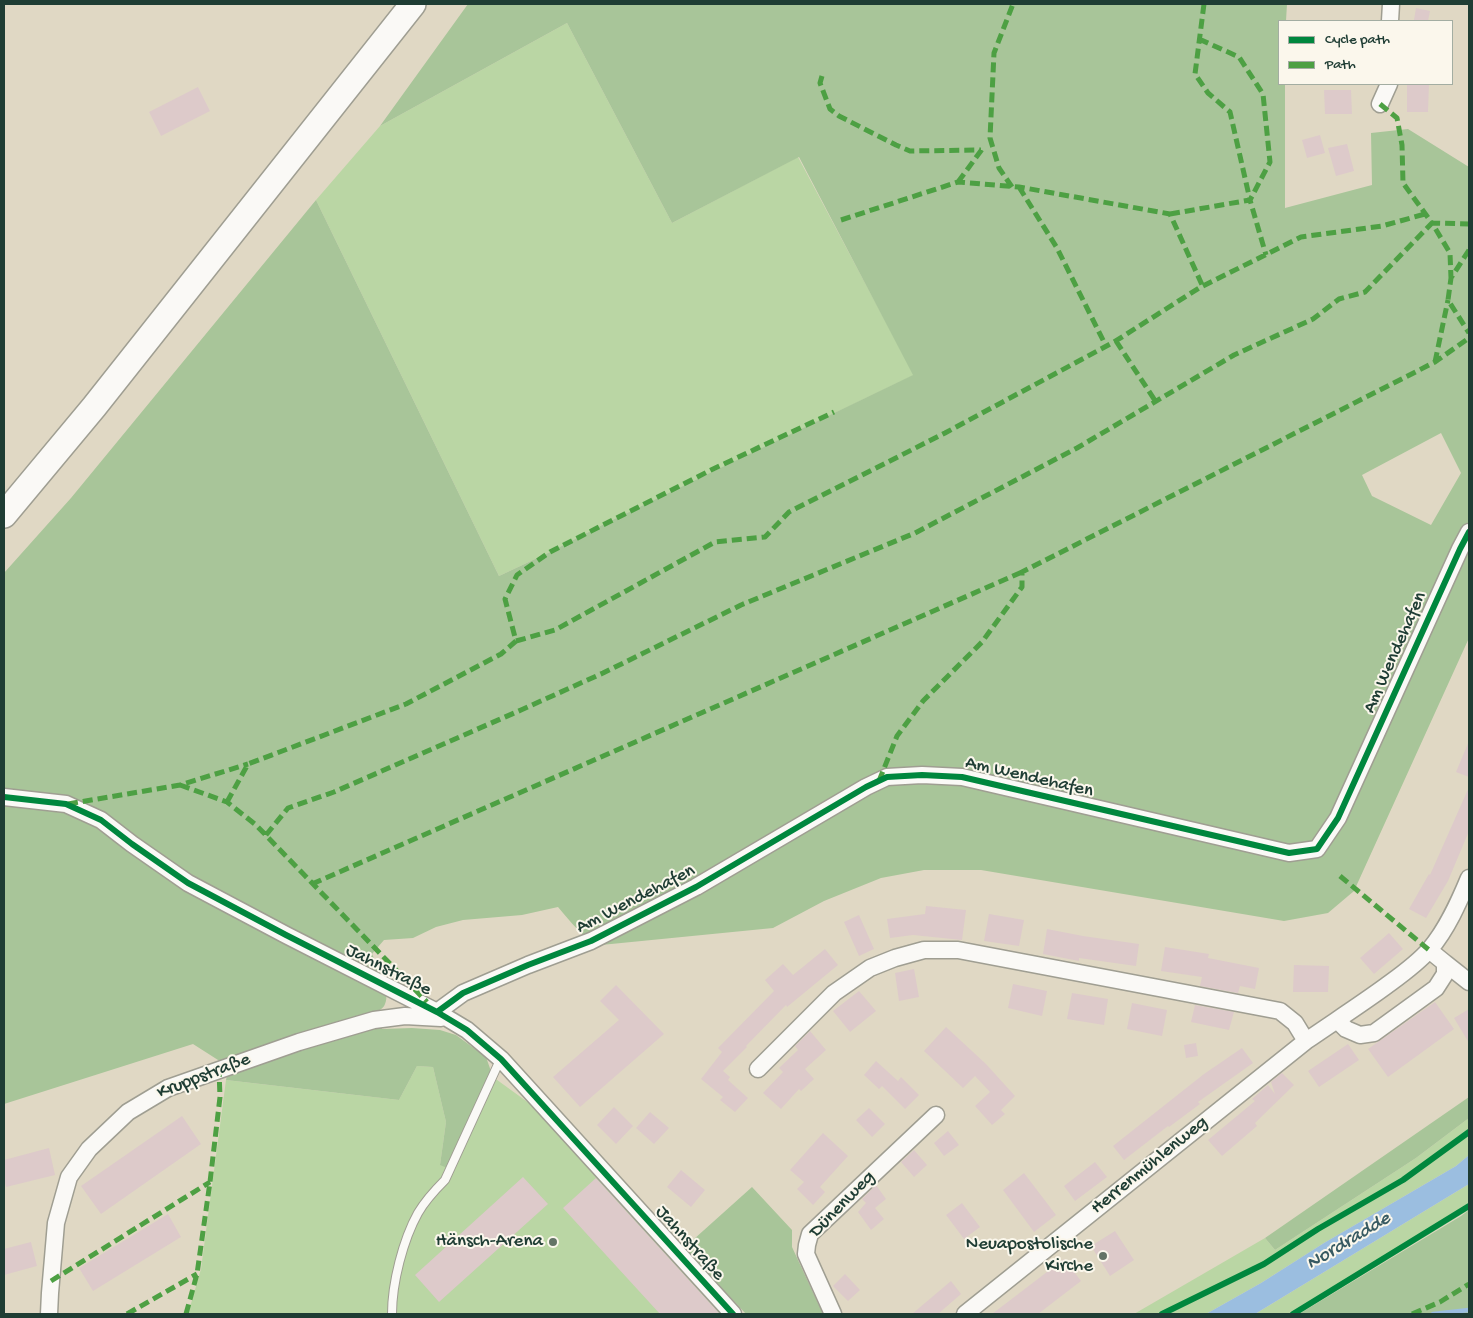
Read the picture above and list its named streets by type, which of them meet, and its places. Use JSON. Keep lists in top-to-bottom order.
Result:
{
  "streets": {
    "street": [
      "Am Wendehafen",
      "Jahnstraße",
      "Kruppstraße",
      "Herrenmühlenweg",
      "Dünenweg"
    ]
  },
  "crossings": [
    ["Am Wendehafen", "Jahnstraße"],
    ["Am Wendehafen", "Kruppstraße"],
    ["Jahnstraße", "Kruppstraße"]
  ],
  "water": ["Nordradde"],
  "places": ["Hänsch-Arena", "Neuapostolische Kirche"],
  "legend": ["Cycle path", "Path"]
}
